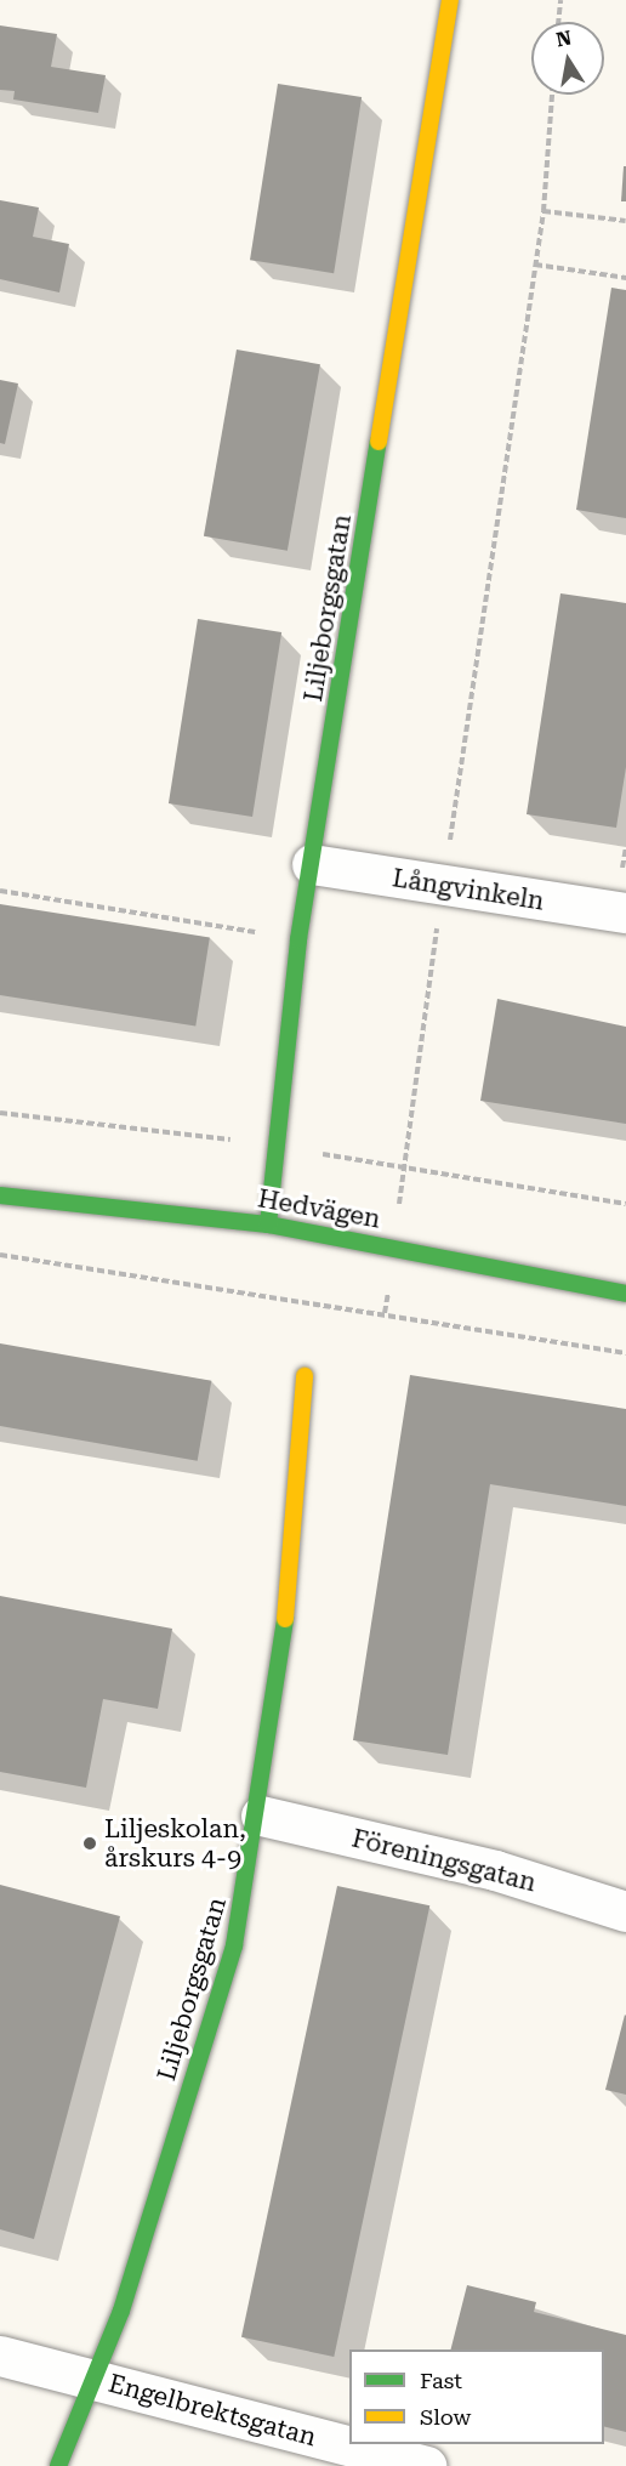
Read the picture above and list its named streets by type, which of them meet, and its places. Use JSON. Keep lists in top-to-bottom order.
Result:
{
  "streets": {
    "street": [
      "Liljeborgsgatan",
      "Långvinkeln",
      "Hedvägen",
      "Föreningsgatan",
      "Engelbrektsgatan"
    ]
  },
  "crossings": [
    ["Liljeborgsgatan", "Långvinkeln"],
    ["Liljeborgsgatan", "Hedvägen"],
    ["Liljeborgsgatan", "Föreningsgatan"],
    ["Liljeborgsgatan", "Engelbrektsgatan"]
  ],
  "places": ["Liljeskolan, årskurs 4-9"],
  "legend": ["Fast", "Slow"],
  "north": "top"
}
